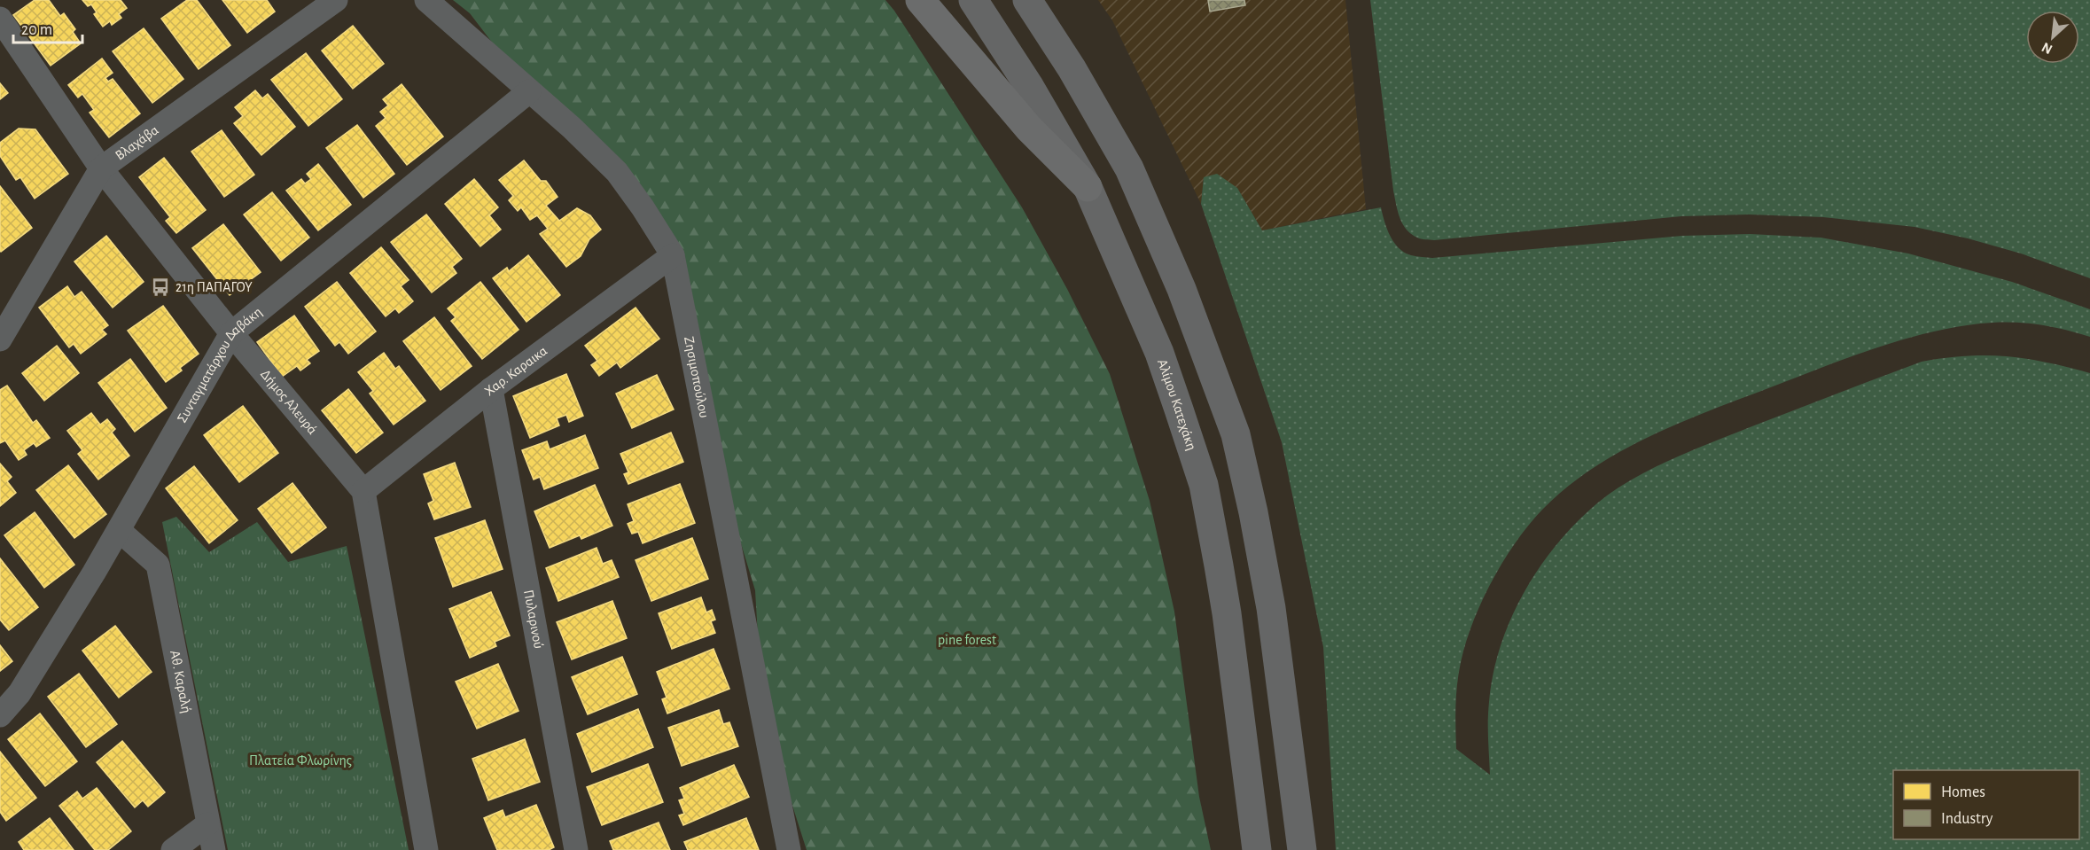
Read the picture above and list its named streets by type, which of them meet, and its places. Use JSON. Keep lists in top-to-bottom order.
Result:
{
  "streets": {
    "main road": ["Αλίμου Κατεχάκη"],
    "street": [
      "Βλαχάβα",
      "Συνταγματάρχου Δαβάκη",
      "Χαρ. Καραικα",
      "Ζησιμοπούλου",
      "Δήμος Αλευρά",
      "Πυλαρινού",
      "Αθ. Καραλή"
    ]
  },
  "crossings": [
    ["Βλαχάβα", "Δήμος Αλευρά"],
    ["Συνταγματάρχου Δαβάκη", "Ζησιμοπούλου"],
    ["Συνταγματάρχου Δαβάκη", "Δήμος Αλευρά"],
    ["Συνταγματάρχου Δαβάκη", "Αθ. Καραλή"],
    ["Χαρ. Καραικα", "Ζησιμοπούλου"],
    ["Χαρ. Καραικα", "Δήμος Αλευρά"],
    ["Χαρ. Καραικα", "Πυλαρινού"]
  ],
  "parks": ["pine forest", "Πλατεία Φλωρίνης"],
  "places": {
    "bus stop": ["21η ΠΑΠΑΓΟΥ"]
  },
  "legend": ["Homes", "Industry"],
  "scale_bar": "20 m",
  "north": "bottom left"
}
